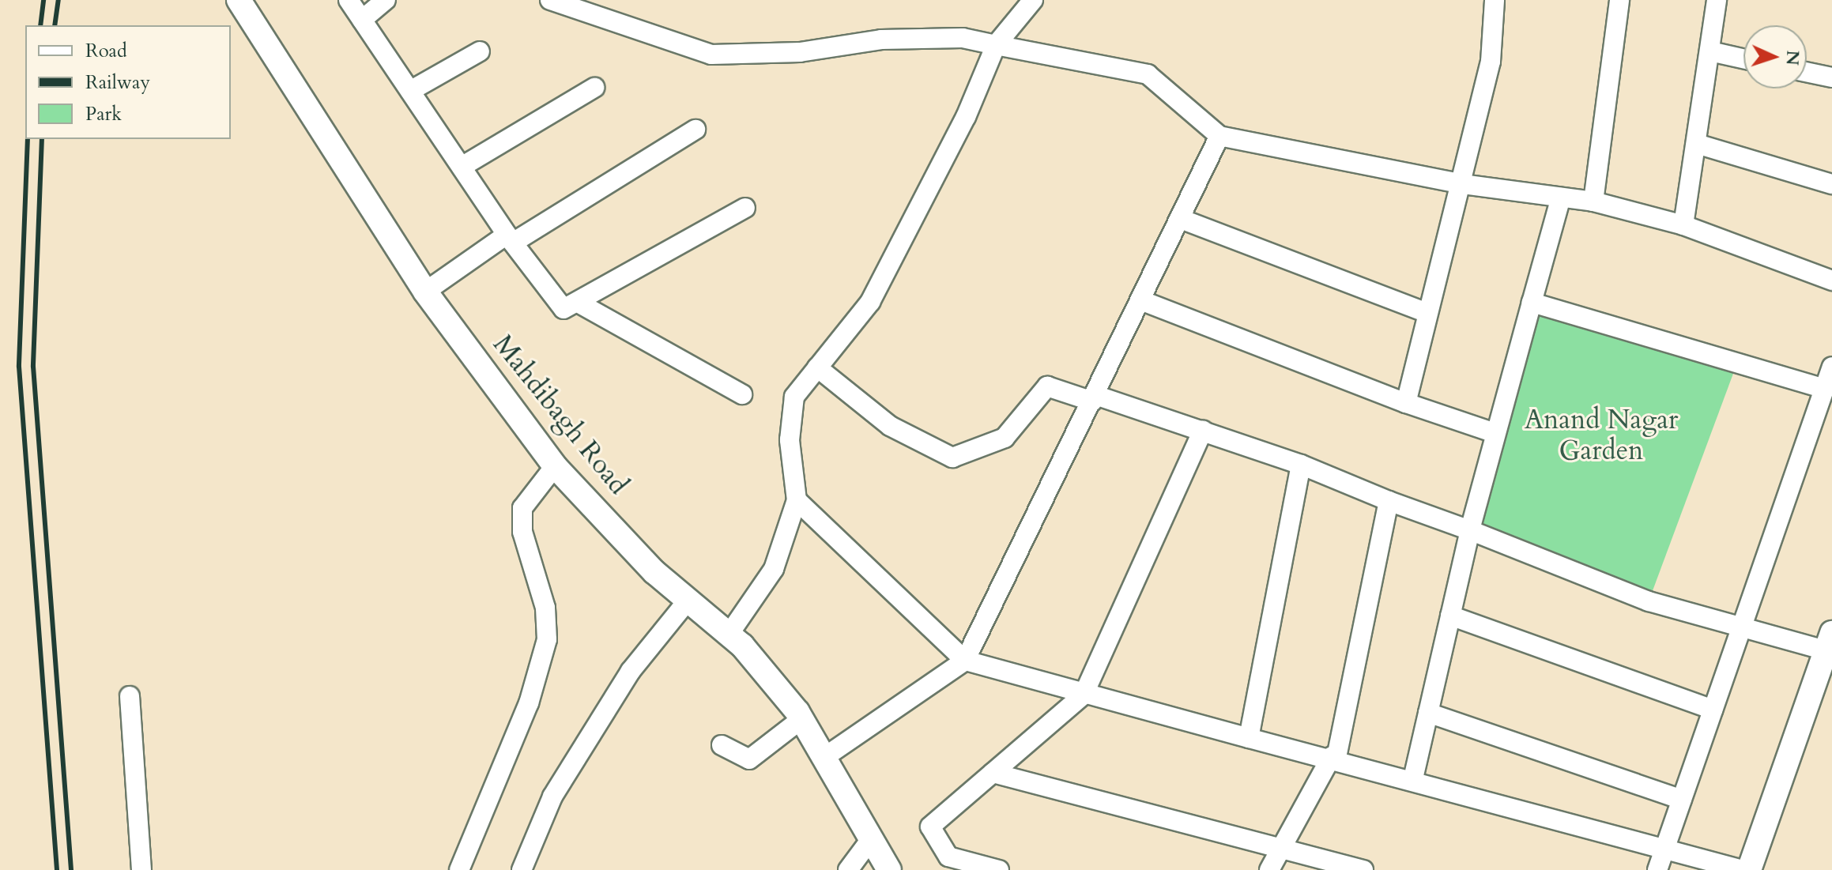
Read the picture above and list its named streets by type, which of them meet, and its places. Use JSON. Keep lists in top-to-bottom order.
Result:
{
  "streets": {
    "street": ["Mahdibagh Road"]
  },
  "parks": ["Anand Nagar Garden"],
  "legend": ["Road", "Railway", "Park"],
  "north": "right"
}
